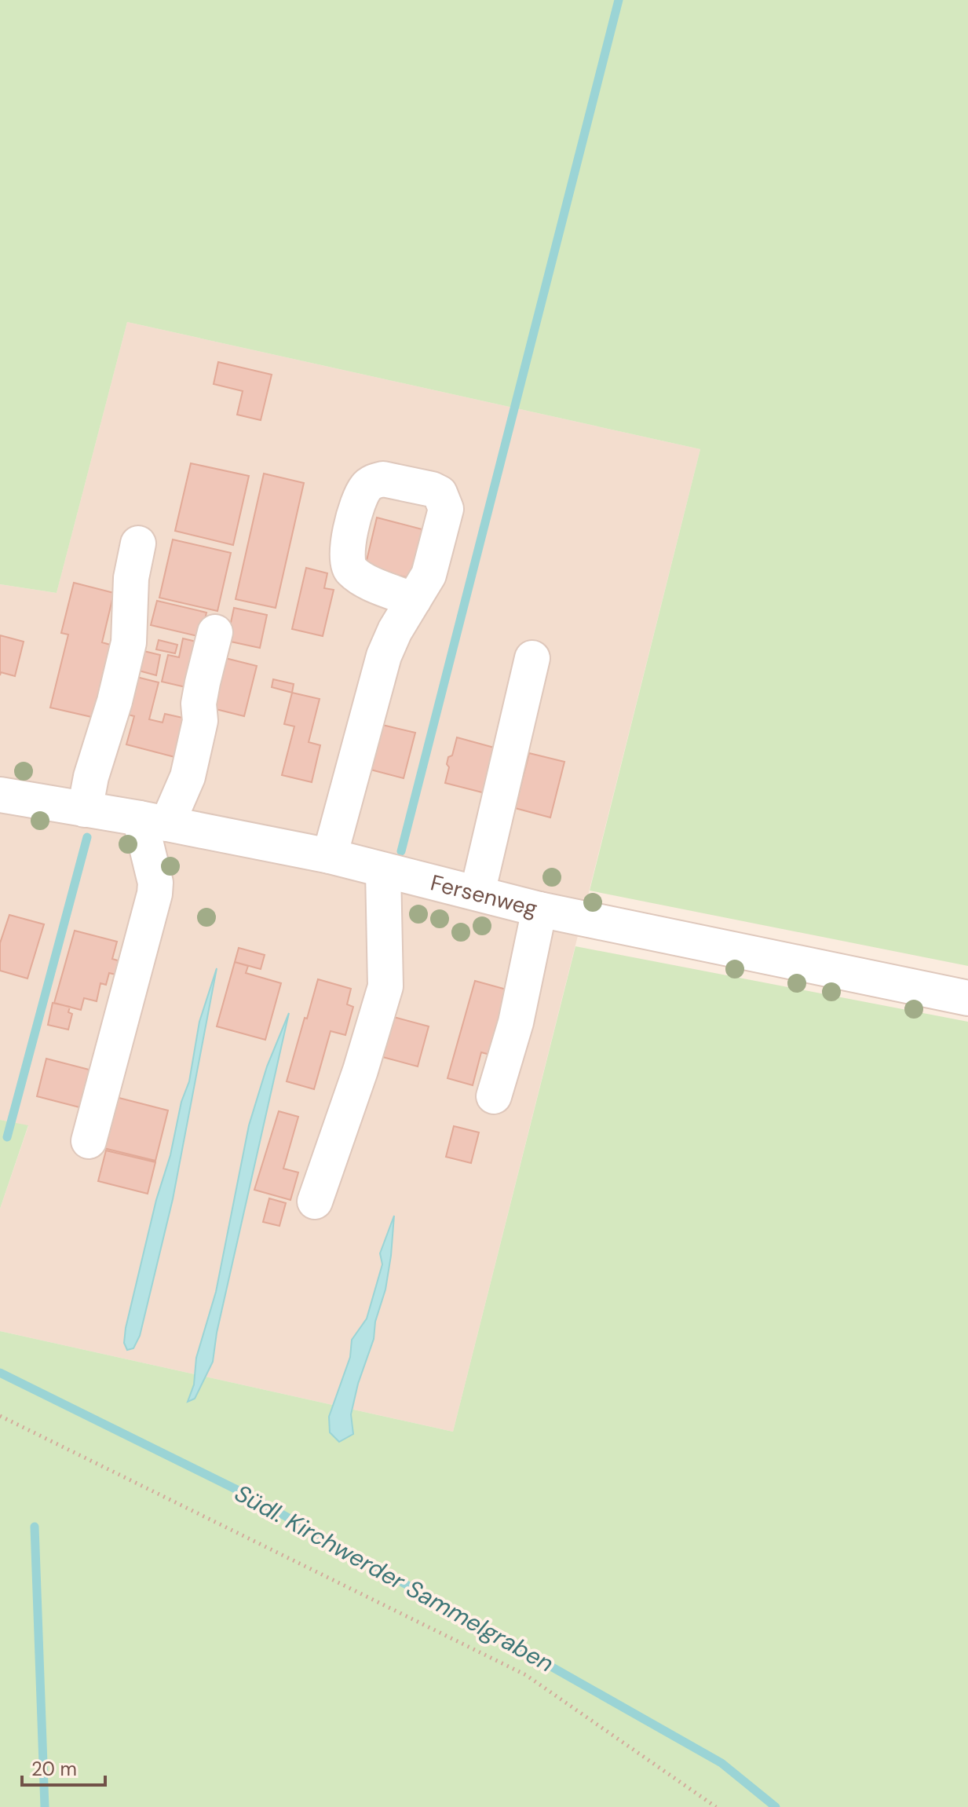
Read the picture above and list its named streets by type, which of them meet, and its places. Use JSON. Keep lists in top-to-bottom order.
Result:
{
  "streets": {
    "street": ["Fersenweg"]
  },
  "water": ["Südl. Kirchwerder Sammelgraben"],
  "scale_bar": "20 m"
}
